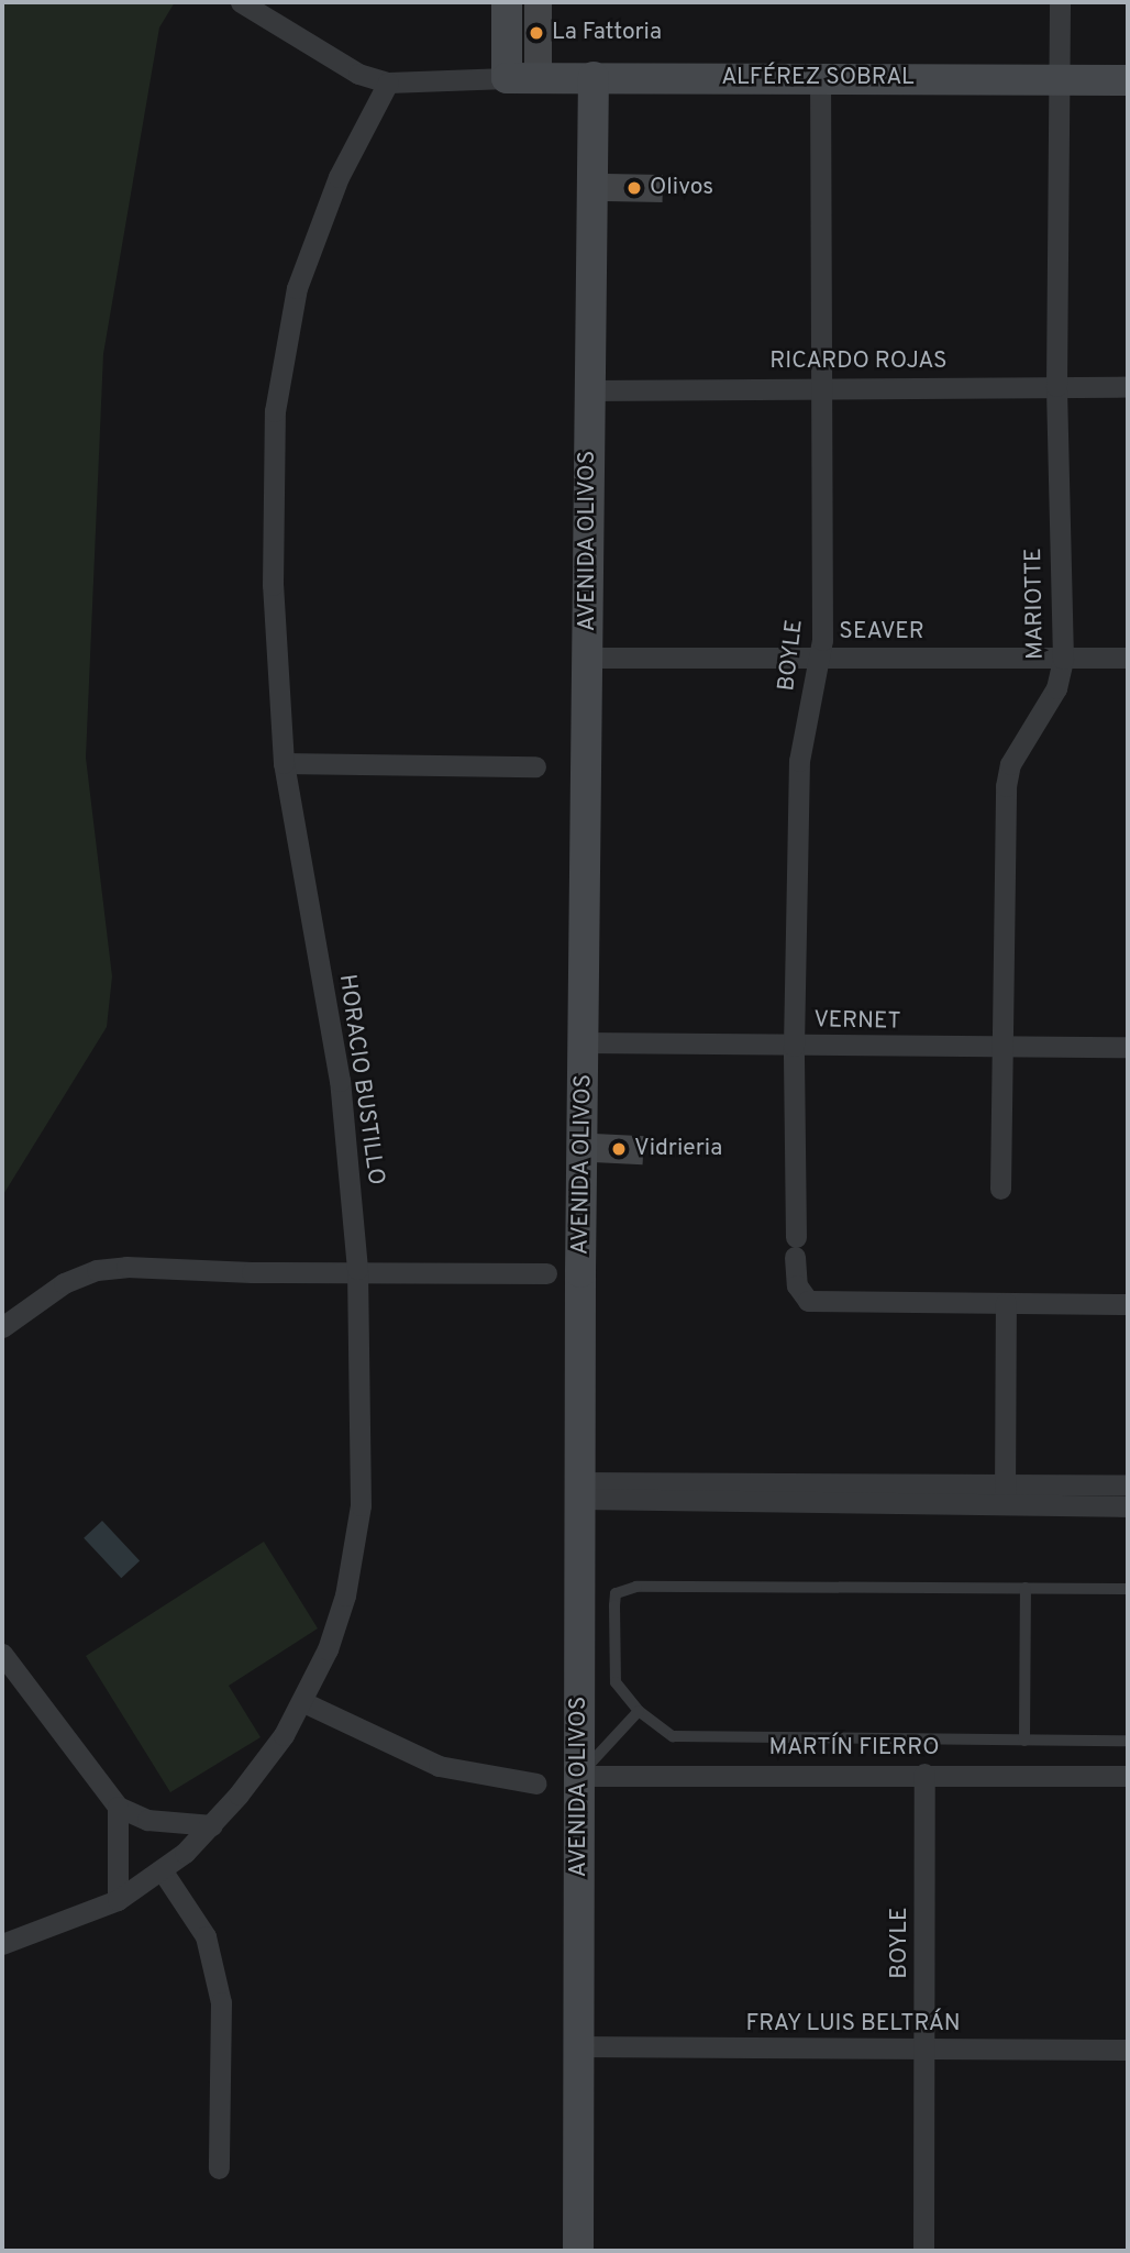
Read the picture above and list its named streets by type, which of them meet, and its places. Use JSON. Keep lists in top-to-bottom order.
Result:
{
  "streets": {
    "street": [
      "ALFÉREZ SOBRAL",
      "RICARDO ROJAS",
      "AVENIDA OLIVOS",
      "MARIOTTE",
      "SEAVER",
      "BOYLE",
      "VERNET",
      "HORACIO BUSTILLO",
      "MARTÍN FIERRO",
      "FRAY LUIS BELTRÁN"
    ]
  },
  "crossings": [
    ["ALFÉREZ SOBRAL", "AVENIDA OLIVOS"],
    ["ALFÉREZ SOBRAL", "MARIOTTE"],
    ["ALFÉREZ SOBRAL", "BOYLE"],
    ["RICARDO ROJAS", "AVENIDA OLIVOS"],
    ["RICARDO ROJAS", "MARIOTTE"],
    ["RICARDO ROJAS", "BOYLE"],
    ["AVENIDA OLIVOS", "SEAVER"],
    ["AVENIDA OLIVOS", "VERNET"],
    ["AVENIDA OLIVOS", "MARTÍN FIERRO"],
    ["AVENIDA OLIVOS", "FRAY LUIS BELTRÁN"],
    ["MARIOTTE", "SEAVER"],
    ["MARIOTTE", "VERNET"],
    ["SEAVER", "BOYLE"],
    ["BOYLE", "VERNET"],
    ["BOYLE", "MARTÍN FIERRO"],
    ["BOYLE", "FRAY LUIS BELTRÁN"]
  ],
  "places": ["La Fattoria", "Olivos", "Vidrieria"]
}
